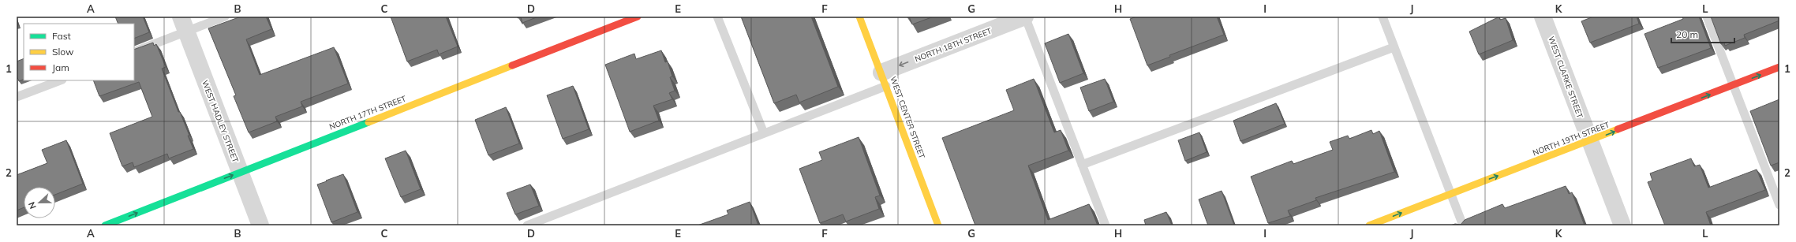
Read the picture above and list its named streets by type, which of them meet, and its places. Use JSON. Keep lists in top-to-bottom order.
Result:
{
  "streets": {
    "street": [
      "NORTH 18TH STREET",
      "WEST CLARKE STREET",
      "NORTH 17TH STREET",
      "WEST CENTER STREET",
      "WEST HADLEY STREET",
      "NORTH 19TH STREET"
    ]
  },
  "crossings": [
    ["NORTH 18TH STREET", "WEST CENTER STREET"],
    ["WEST CLARKE STREET", "NORTH 19TH STREET"],
    ["NORTH 17TH STREET", "WEST HADLEY STREET"]
  ],
  "one_way": ["NORTH 18TH STREET", "NORTH 19TH STREET"],
  "legend": ["Fast", "Slow", "Jam"],
  "scale_bar": "20 m",
  "north": "left",
  "grid": {
    "columns": [
      "A",
      "B",
      "C",
      "D",
      "E",
      "F",
      "G",
      "H",
      "I",
      "J",
      "K",
      "L"
    ],
    "rows": ["1", "2"]
  }
}
